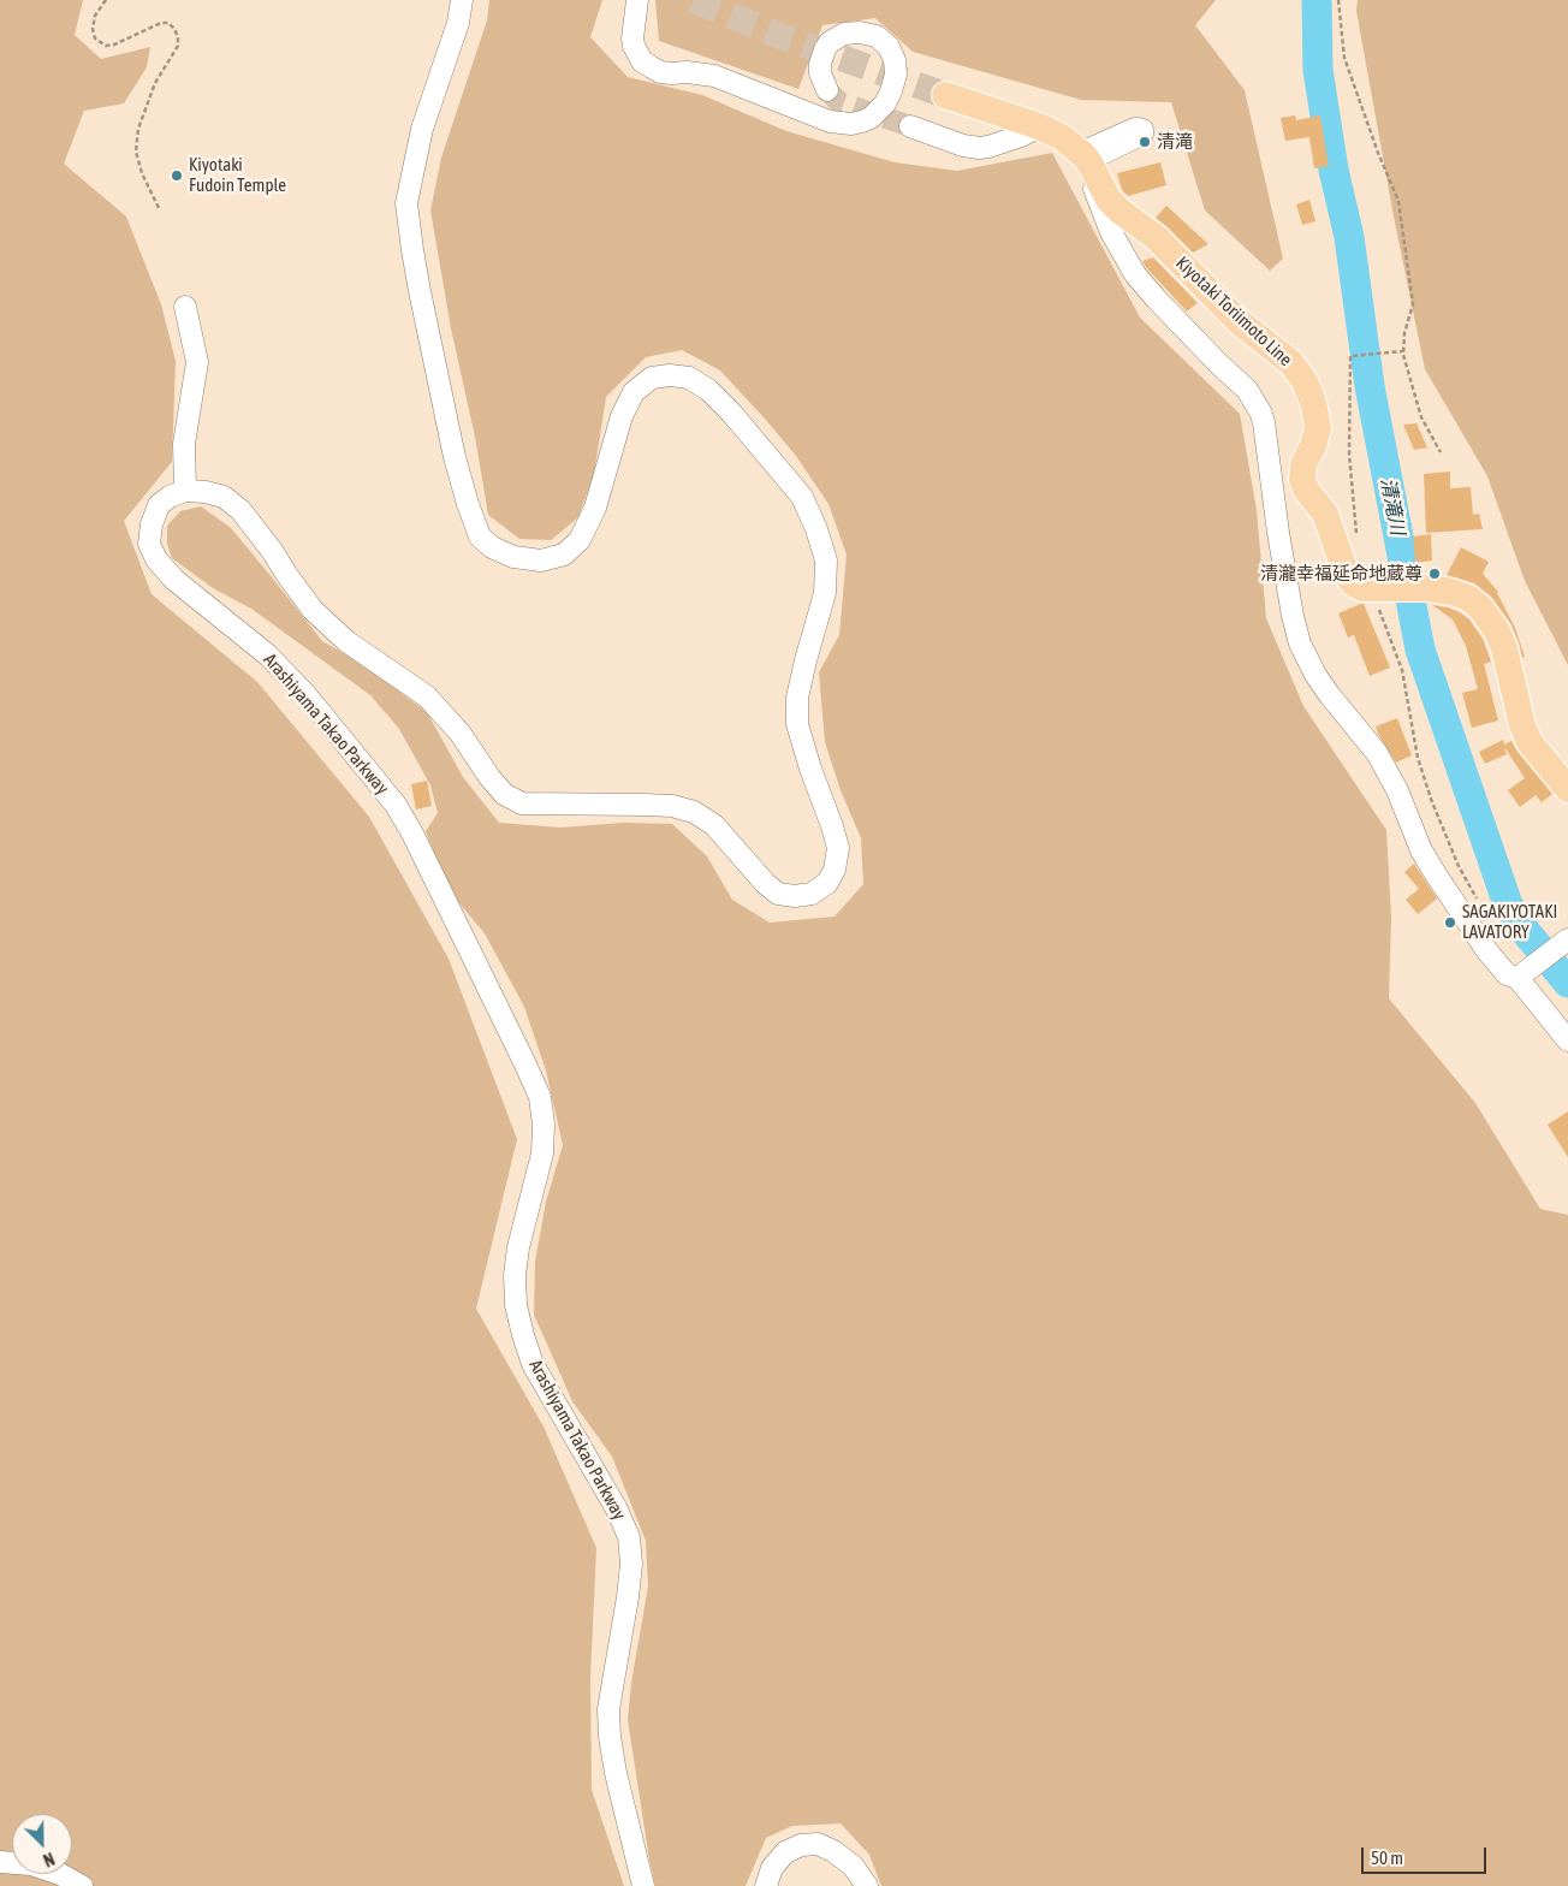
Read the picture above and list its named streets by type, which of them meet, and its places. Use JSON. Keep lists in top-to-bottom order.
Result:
{
  "streets": {
    "main road": ["Kiyotaki Toriimoto Line"],
    "street": ["Arashiyama Takao Parkway"]
  },
  "water": ["清滝川"],
  "places": [
    "清滝",
    "Kiyotaki Fudoin Temple",
    "清瀧幸福延命地蔵尊",
    "SAGAKIYOTAKI LAVATORY"
  ],
  "scale_bar": "50 m",
  "north": "bottom right"
}
